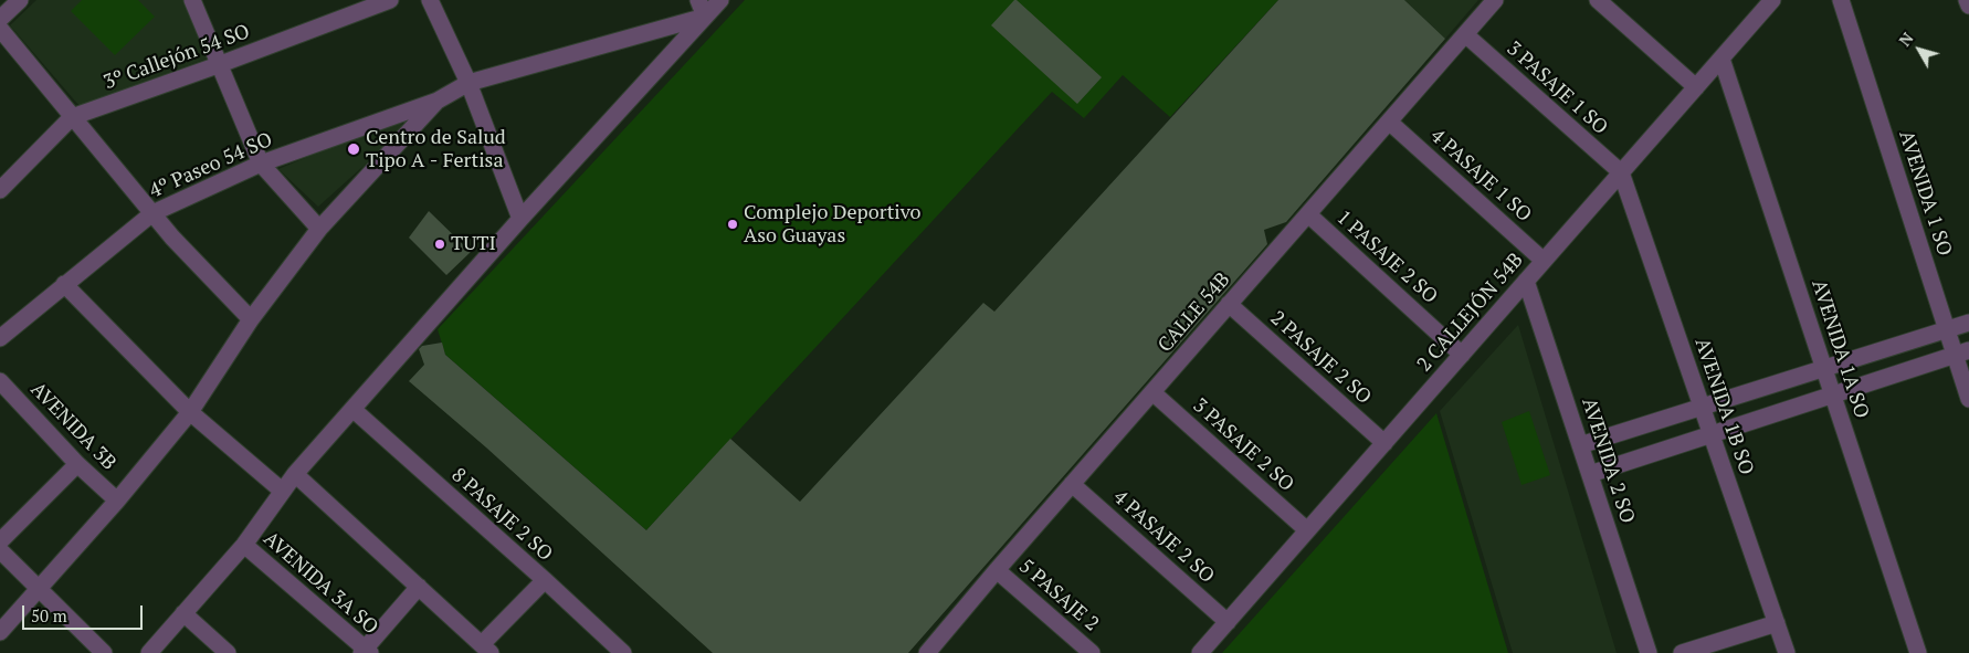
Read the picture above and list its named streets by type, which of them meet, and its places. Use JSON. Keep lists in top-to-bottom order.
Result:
{
  "streets": {
    "street": [
      "3º Callejón 54 SO",
      "3 PASAJE 1 SO",
      "4º Paseo 54 SO",
      "4 PASAJE 1 SO",
      "AVENIDA 1 SO",
      "1 PASAJE 2 SO",
      "CALLE 54B",
      "2 CALLEJÓN 54B",
      "AVENIDA 1A SO",
      "2 PASAJE 2 SO",
      "AVENIDA 1B SO",
      "AVENIDA 3B",
      "3 PASAJE 2 SO",
      "AVENIDA 2 SO",
      "8 PASAJE 2 SO",
      "4 PASAJE 2 SO",
      "AVENIDA 3A SO",
      "5 PASAJE 2"
    ]
  },
  "crossings": [
    ["3 PASAJE 1 SO", "CALLE 54B"],
    ["3 PASAJE 1 SO", "2 CALLEJÓN 54B"],
    ["3 PASAJE 1 SO", "AVENIDA 1B SO"],
    ["4 PASAJE 1 SO", "CALLE 54B"],
    ["4 PASAJE 1 SO", "2 CALLEJÓN 54B"],
    ["1 PASAJE 2 SO", "CALLE 54B"],
    ["1 PASAJE 2 SO", "2 CALLEJÓN 54B"],
    ["CALLE 54B", "2 PASAJE 2 SO"],
    ["CALLE 54B", "3 PASAJE 2 SO"],
    ["CALLE 54B", "4 PASAJE 2 SO"],
    ["CALLE 54B", "5 PASAJE 2"],
    ["2 CALLEJÓN 54B", "AVENIDA 1A SO"],
    ["2 CALLEJÓN 54B", "2 PASAJE 2 SO"],
    ["2 CALLEJÓN 54B", "AVENIDA 1B SO"],
    ["2 CALLEJÓN 54B", "3 PASAJE 2 SO"],
    ["2 CALLEJÓN 54B", "AVENIDA 2 SO"],
    ["2 CALLEJÓN 54B", "4 PASAJE 2 SO"]
  ],
  "places": ["Centro de Salud Tipo A - Fertisa", "Complejo Deportivo Aso Guayas", "TUTI"],
  "scale_bar": "50 m",
  "north": "top left"
}
